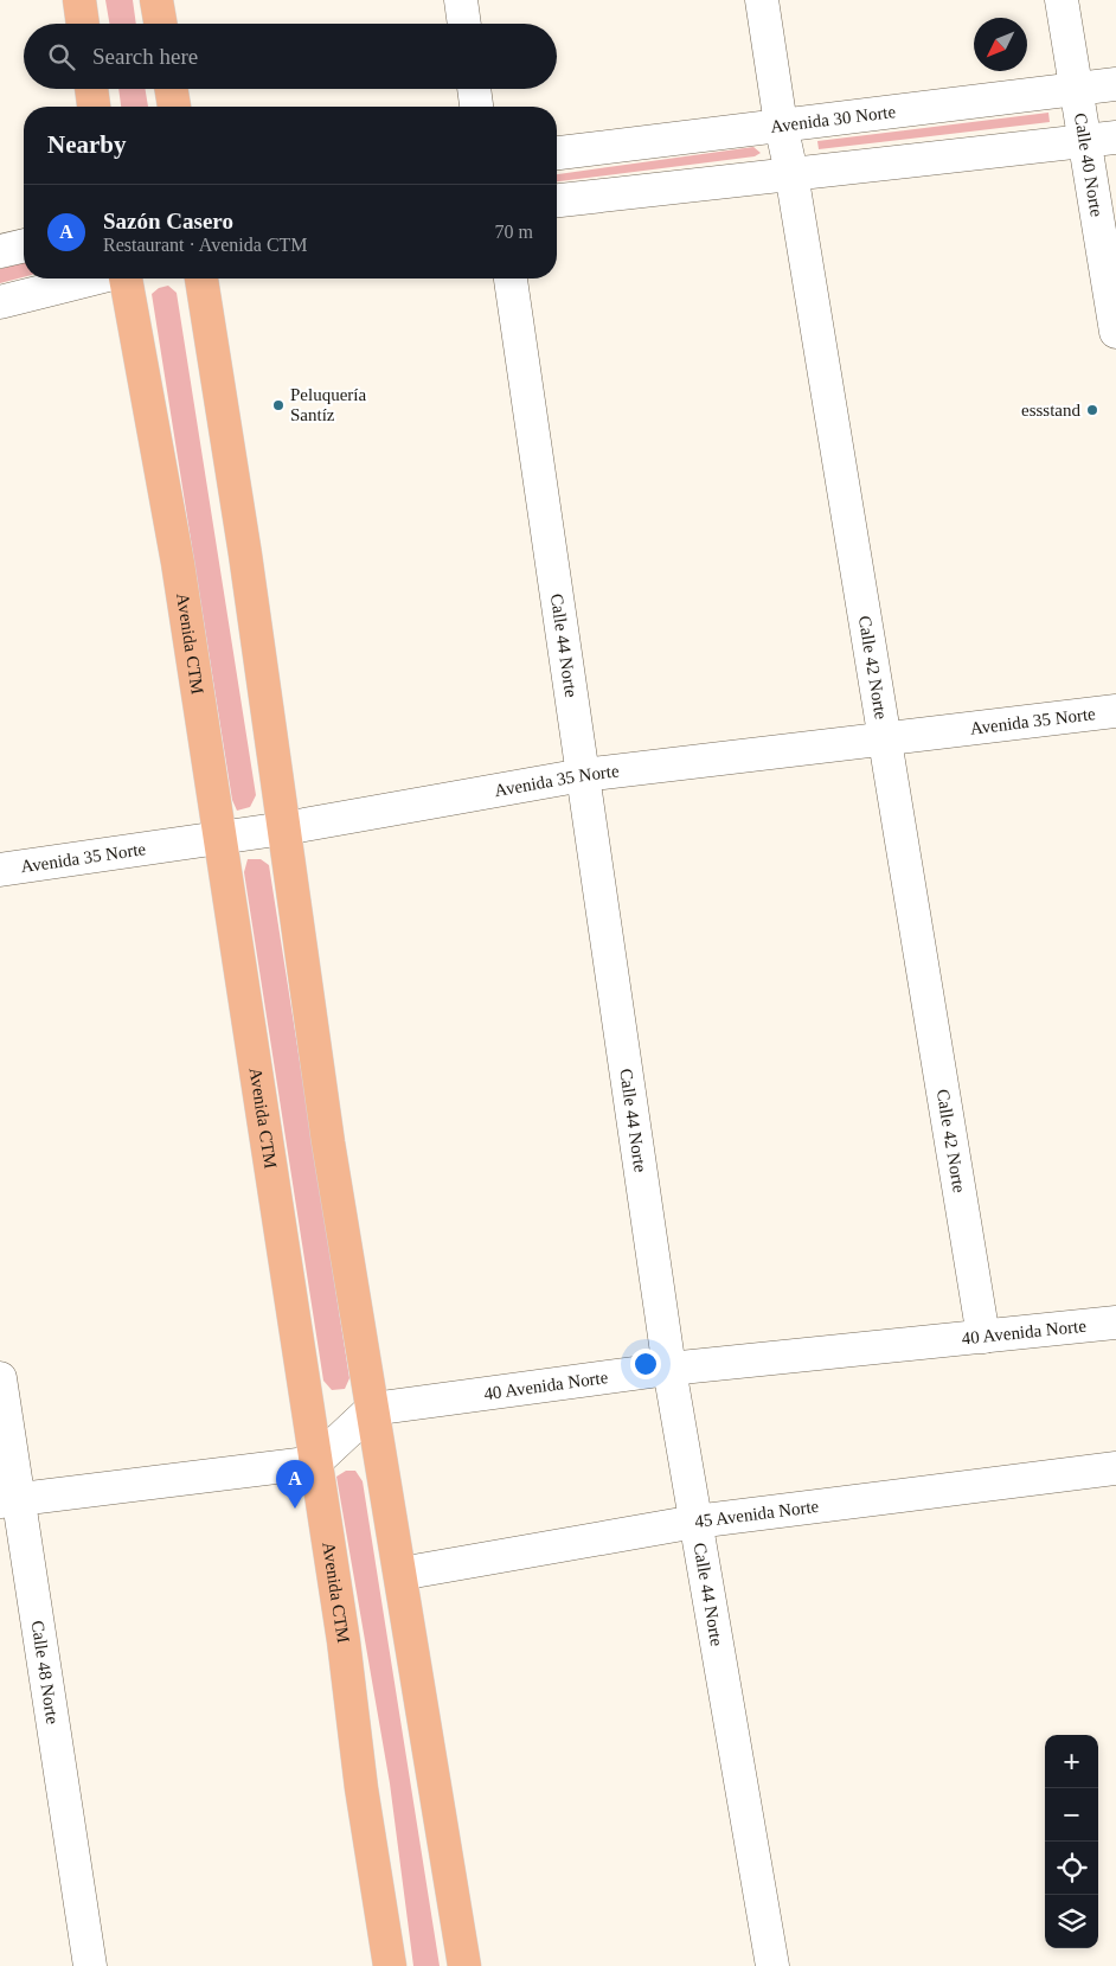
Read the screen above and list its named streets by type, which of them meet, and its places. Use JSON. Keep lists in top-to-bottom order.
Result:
{
  "streets": {
    "main road": ["Avenida CTM"],
    "street": [
      "Avenida 30 Norte",
      "Calle 40 Norte",
      "Calle 44 Norte",
      "Calle 42 Norte",
      "Avenida 35 Norte",
      "40 Avenida Norte",
      "45 Avenida Norte",
      "Calle 48 Norte"
    ]
  },
  "crossings": [
    ["Avenida 30 Norte", "Calle 40 Norte"],
    ["Avenida 30 Norte", "Calle 42 Norte"],
    ["Avenida CTM", "Avenida 35 Norte"],
    ["Calle 44 Norte", "Avenida 35 Norte"],
    ["Calle 44 Norte", "40 Avenida Norte"],
    ["Calle 44 Norte", "45 Avenida Norte"],
    ["Calle 42 Norte", "Avenida 35 Norte"],
    ["Calle 42 Norte", "40 Avenida Norte"]
  ],
  "places": ["Peluquería Santíz", "essstand"],
  "north": "bottom left",
  "page": {
    "search": "Search here",
    "heading": "Nearby",
    "list": [
      {
        "mark": "A",
        "name": "Sazón Casero",
        "note": "Restaurant · Avenida CTM",
        "value": "70 m"
      }
    ],
    "pins": "A",
    "map_buttons": ["+", "−"]
  }
}
